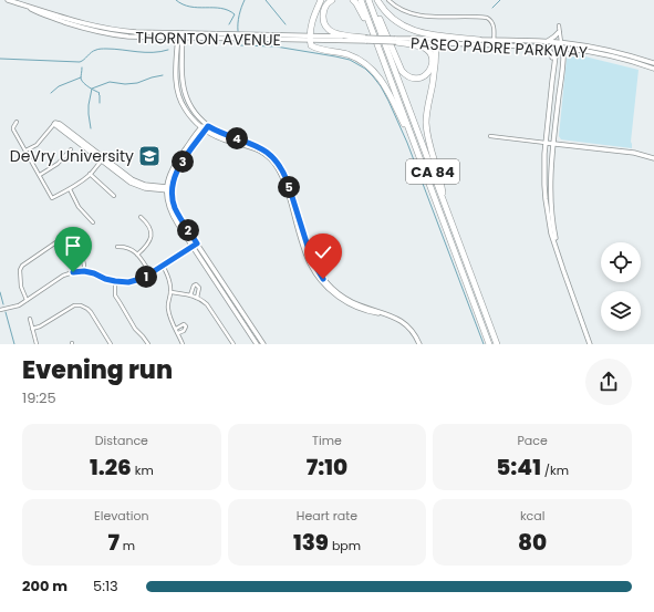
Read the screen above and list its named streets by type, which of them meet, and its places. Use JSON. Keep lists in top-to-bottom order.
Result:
{
  "streets": {
    "highway": ["CA 84"],
    "main road": ["THORNTON AVENUE", "PASEO PADRE PARKWAY"]
  },
  "crossings": [
    ["THORNTON AVENUE", "PASEO PADRE PARKWAY"]
  ],
  "places": {
    "school or university": ["DeVry University"]
  },
  "page": {
    "pins": [
      "4",
      "3",
      "5",
      "2",
      "1"
    ],
    "heading": ["Evening run", "19:25"],
    "stats": [
      ["Distance", "1.26 km"],
      ["Time", "7:10"],
      ["Pace", "5:41 /km"],
      ["Elevation", "7 m"],
      ["Heart rate", "139 bpm"],
      ["kcal", "80"]
    ],
    "list": [
      {
        "name": "200 m",
        "note": "5:13"
      }
    ]
  }
}
